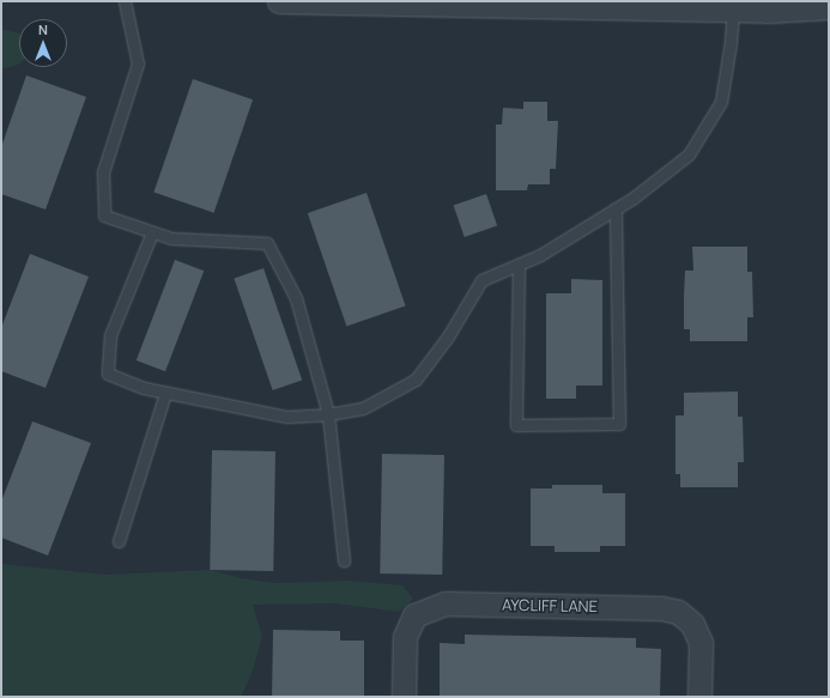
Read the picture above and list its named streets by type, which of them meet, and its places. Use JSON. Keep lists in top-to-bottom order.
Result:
{
  "streets": {
    "street": ["AYCLIFF LANE"]
  },
  "north": "top"
}
